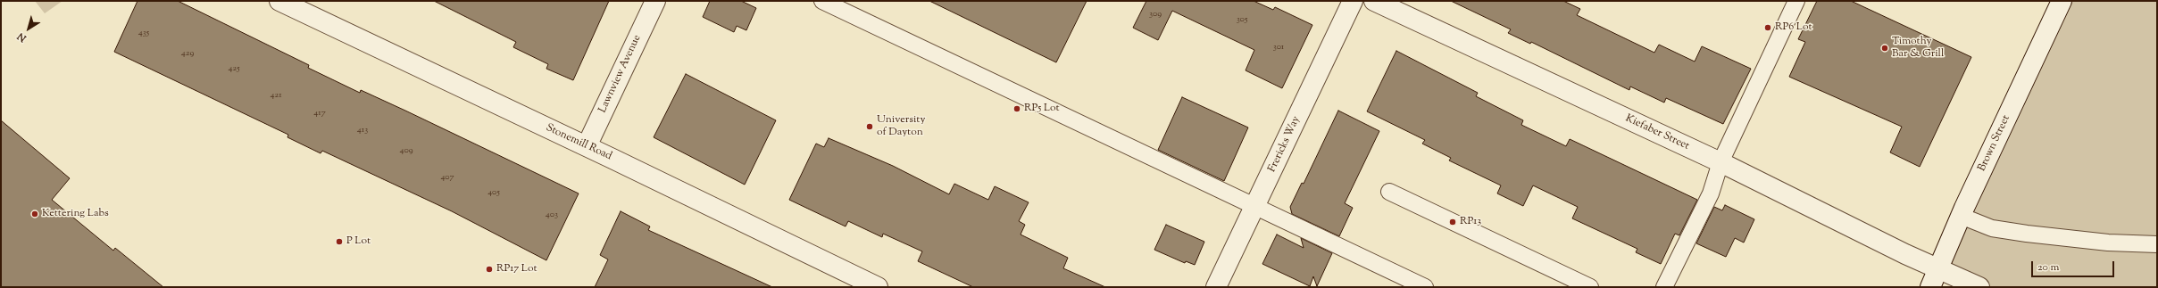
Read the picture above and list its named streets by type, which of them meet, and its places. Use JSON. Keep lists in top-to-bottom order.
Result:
{
  "streets": {
    "street": [
      "Lawnview Avenue",
      "Kiefaber Street",
      "Stonemill Road",
      "Brown Street",
      "Frericks Way"
    ]
  },
  "crossings": [
    ["Lawnview Avenue", "Stonemill Road"],
    ["Kiefaber Street", "Brown Street"]
  ],
  "places": [
    "RP6 Lot",
    "Timothy Bar & Grill",
    "RP5 Lot",
    "University of Dayton",
    "Kettering Labs",
    "RP13",
    "P Lot",
    "RP17 Lot"
  ],
  "house_numbers": [
    "309",
    "305",
    "435",
    "301",
    "429",
    "425",
    "421",
    "417",
    "413",
    "409",
    "407",
    "405",
    "403"
  ],
  "scale_bar": "20 m",
  "north": "bottom left"
}
